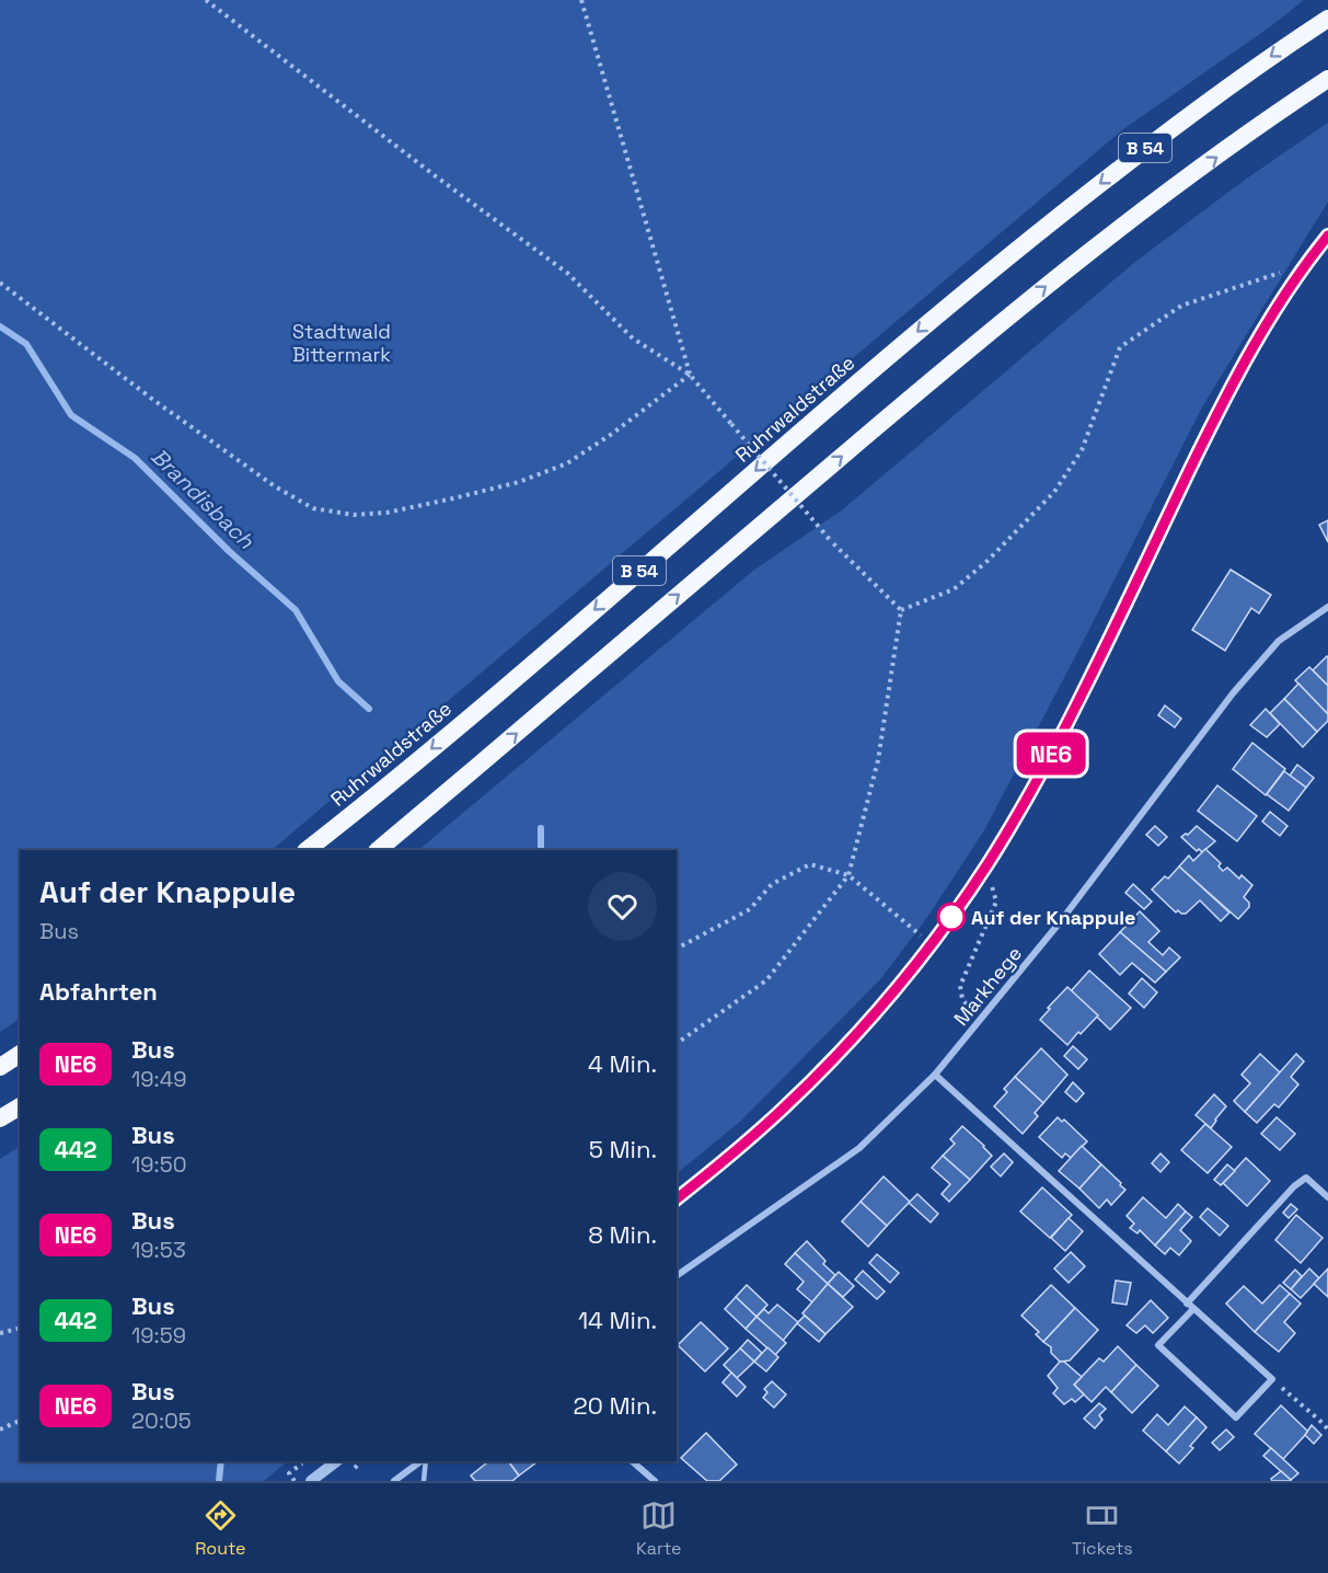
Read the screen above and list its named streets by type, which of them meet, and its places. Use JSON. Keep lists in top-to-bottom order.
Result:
{
  "streets": {
    "highway": ["B 54", "Ruhrwaldstraße"],
    "street": ["Markhege"]
  },
  "water": ["Brandisbach"],
  "parks": ["Stadtwald Bittermark"],
  "places": ["Auf der Knappule"],
  "lines": ["bus line NE6"],
  "page": {
    "on_map": "NE6",
    "heading": [
      ["Auf der Knappule", "Bus"],
      "Abfahrten"
    ],
    "list": [
      {
        "mark": "NE6",
        "name": "Bus",
        "note": "19:49",
        "value": "4 Min."
      },
      {
        "mark": "442",
        "name": "Bus",
        "note": "19:50",
        "value": "5 Min."
      },
      {
        "mark": "NE6",
        "name": "Bus",
        "note": "19:53",
        "value": "8 Min."
      },
      {
        "mark": "442",
        "name": "Bus",
        "note": "19:59",
        "value": "14 Min."
      },
      {
        "mark": "NE6",
        "name": "Bus",
        "note": "20:05",
        "value": "20 Min."
      }
    ],
    "tabs": ["Route", "Karte", "Tickets"]
  }
}
